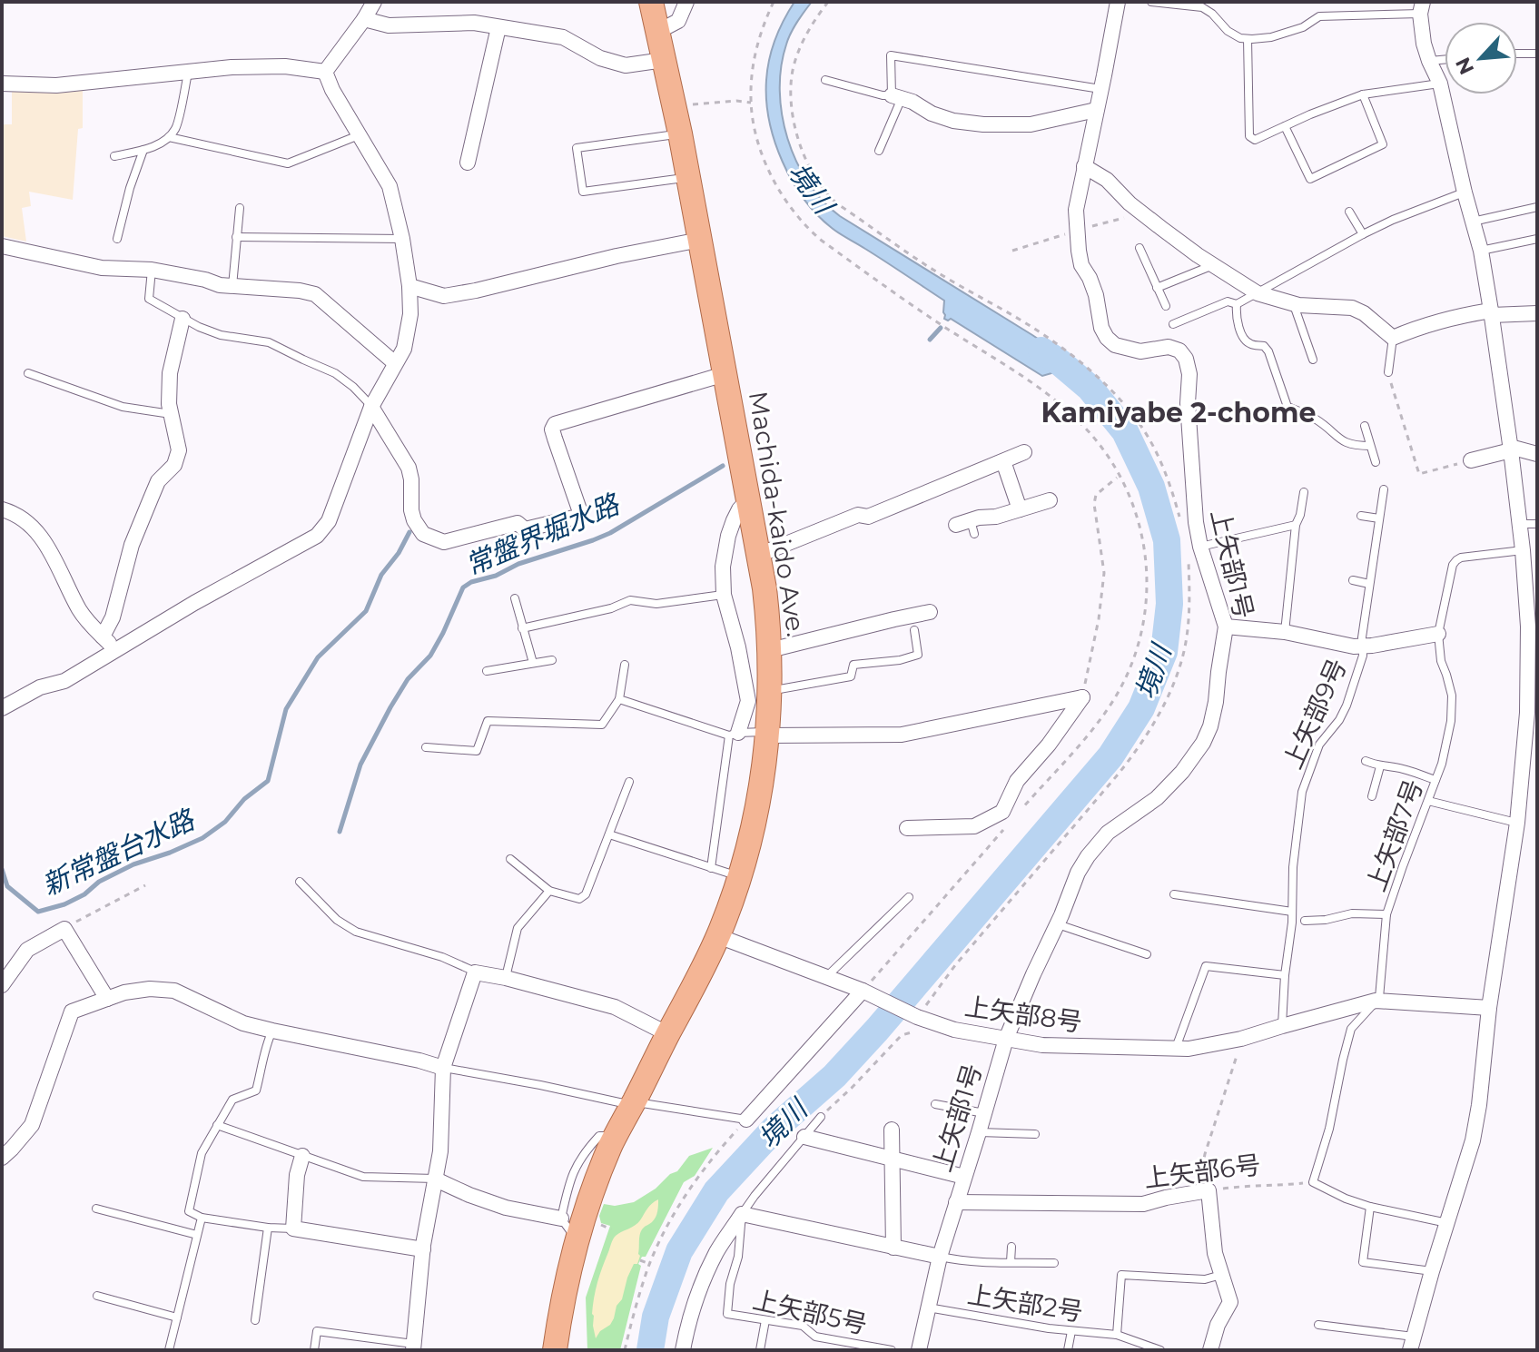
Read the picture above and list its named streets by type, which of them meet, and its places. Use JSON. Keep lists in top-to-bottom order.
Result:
{
  "streets": {
    "main road": ["Machida-kaido Ave."],
    "street": ["上矢部1号", "上矢部8号", "上矢部6号"],
    "lane": [
      "上矢部9号",
      "上矢部7号",
      "上矢部2号",
      "上矢部5号"
    ]
  },
  "crossings": [
    ["Machida-kaido Ave.", "上矢部8号"],
    ["上矢部1号", "上矢部8号"],
    ["上矢部1号", "上矢部6号"],
    ["上矢部1号", "上矢部2号"],
    ["上矢部9号", "上矢部8号"],
    ["上矢部7号", "上矢部8号"]
  ],
  "districts": ["Kamiyabe 2-chome"],
  "water": ["境川", "常盤界堀水路", "新常盤台水路"],
  "north": "bottom left"
}
